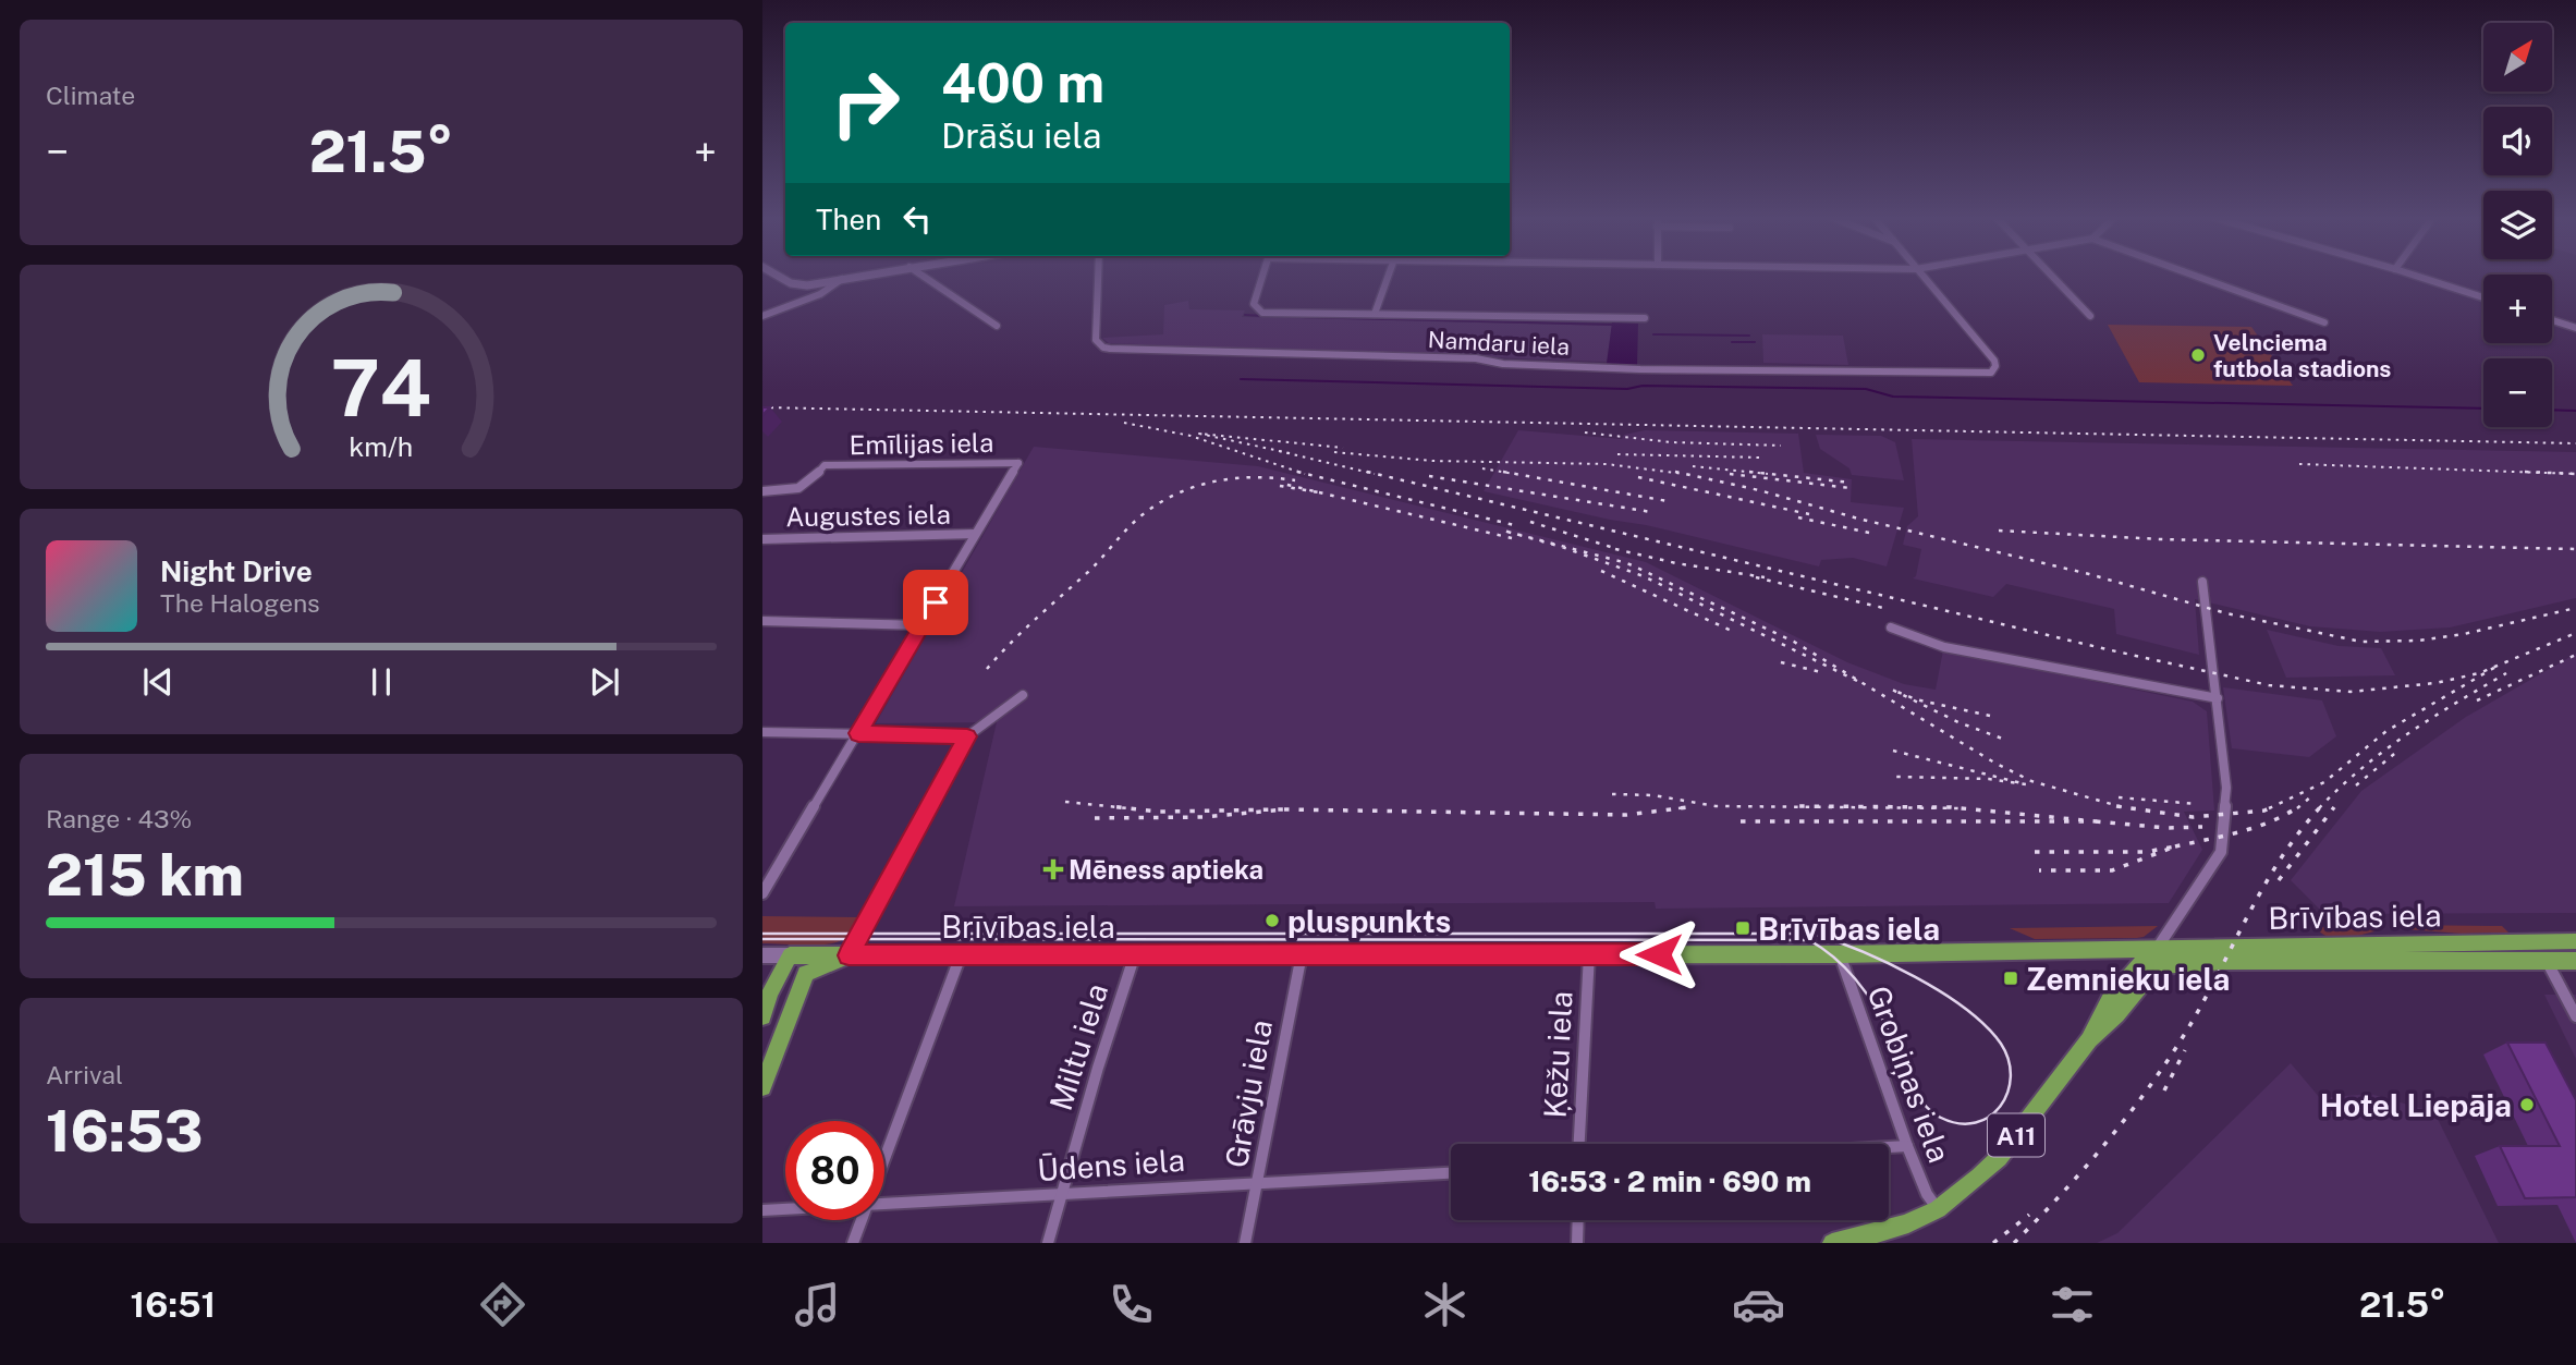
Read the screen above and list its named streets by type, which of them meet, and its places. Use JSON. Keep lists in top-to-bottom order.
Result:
{
  "streets": {
    "highway": ["Brīvības iela", "A11"],
    "street": [
      "Namdaru iela",
      "Emīlijas iela",
      "Augustes iela",
      "Miltu iela",
      "Ķēžu iela",
      "Grobiņas iela",
      "Grāvju iela",
      "Ūdens iela"
    ]
  },
  "crossings": [
    ["Emīlijas iela", "Augustes iela"],
    ["Brīvības iela", "Miltu iela"],
    ["Brīvības iela", "Ķēžu iela"],
    ["Brīvības iela", "Grobiņas iela"],
    ["Brīvības iela", "Grāvju iela"],
    ["Brīvības iela", "A11"],
    ["Miltu iela", "Ūdens iela"],
    ["Grobiņas iela", "A11"],
    ["Grāvju iela", "Ūdens iela"]
  ],
  "places": {
    "other": ["Velnciema futbola stadions", "pluspunkts", "Hotel Liepāja"],
    "health": ["Mēness aptieka"],
    "transit": ["Brīvības iela", "Zemnieku iela"]
  },
  "north": "top right",
  "page": {
    "tile": [
      "Climate",
      ["Range · 43%", "215 km"],
      ["Arrival", "16:53"]
    ],
    "map_buttons": ["+", "−"],
    "turn": ["400 m", "Drāšu iela"],
    "heat": ["−", "21.5°", "+"],
    "then": "Then",
    "song": ["Night Drive", "The Halogens"],
    "limit": "80",
    "trip": "16:53 · 2 min · 690 m",
    "tabs": ["16:51", "21.5°"],
    "gauge": ["74", "km/h"]
  }
}
